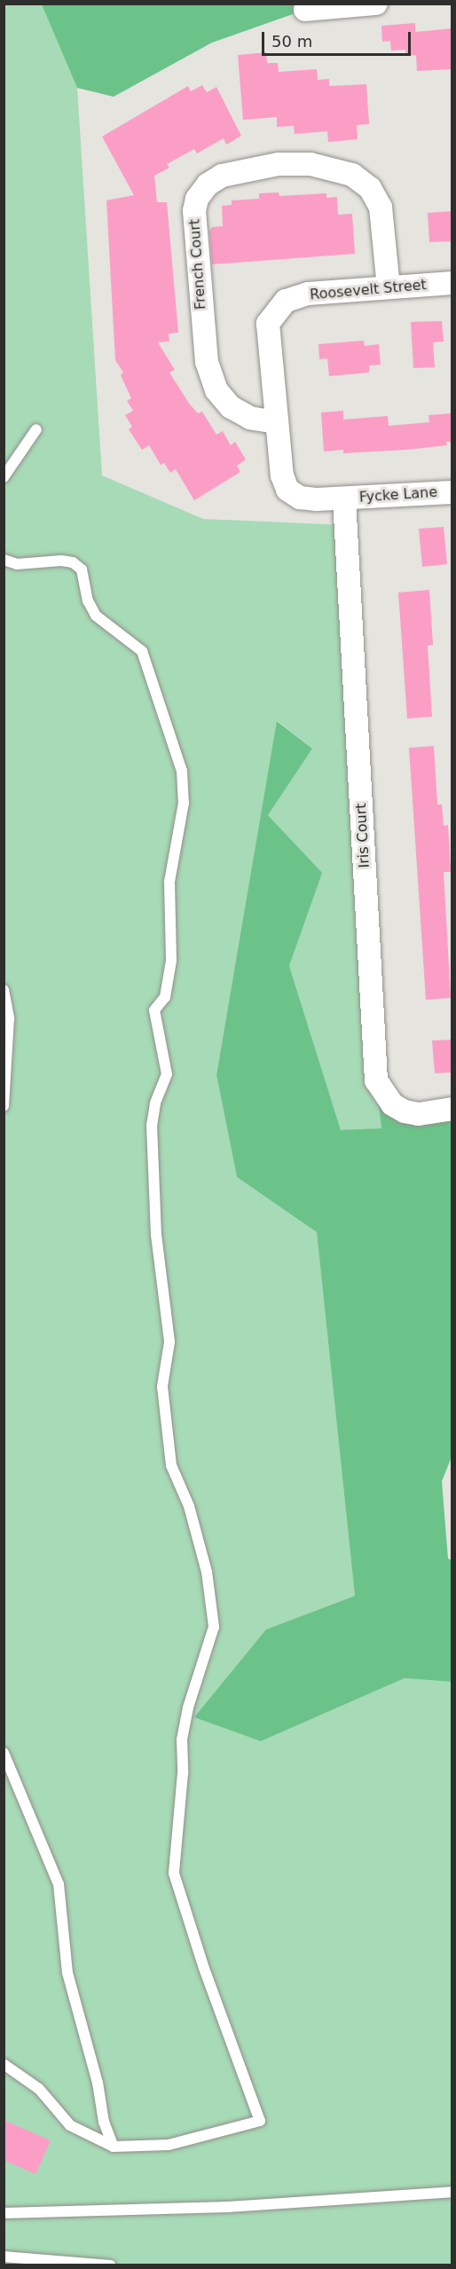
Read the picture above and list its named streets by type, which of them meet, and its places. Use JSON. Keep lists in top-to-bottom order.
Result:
{
  "streets": {
    "street": [
      "French Court",
      "Roosevelt Street",
      "Fycke Lane",
      "Iris Court"
    ]
  },
  "crossings": [
    ["French Court", "Roosevelt Street"],
    ["Fycke Lane", "Iris Court"]
  ],
  "scale_bar": "50 m"
}
